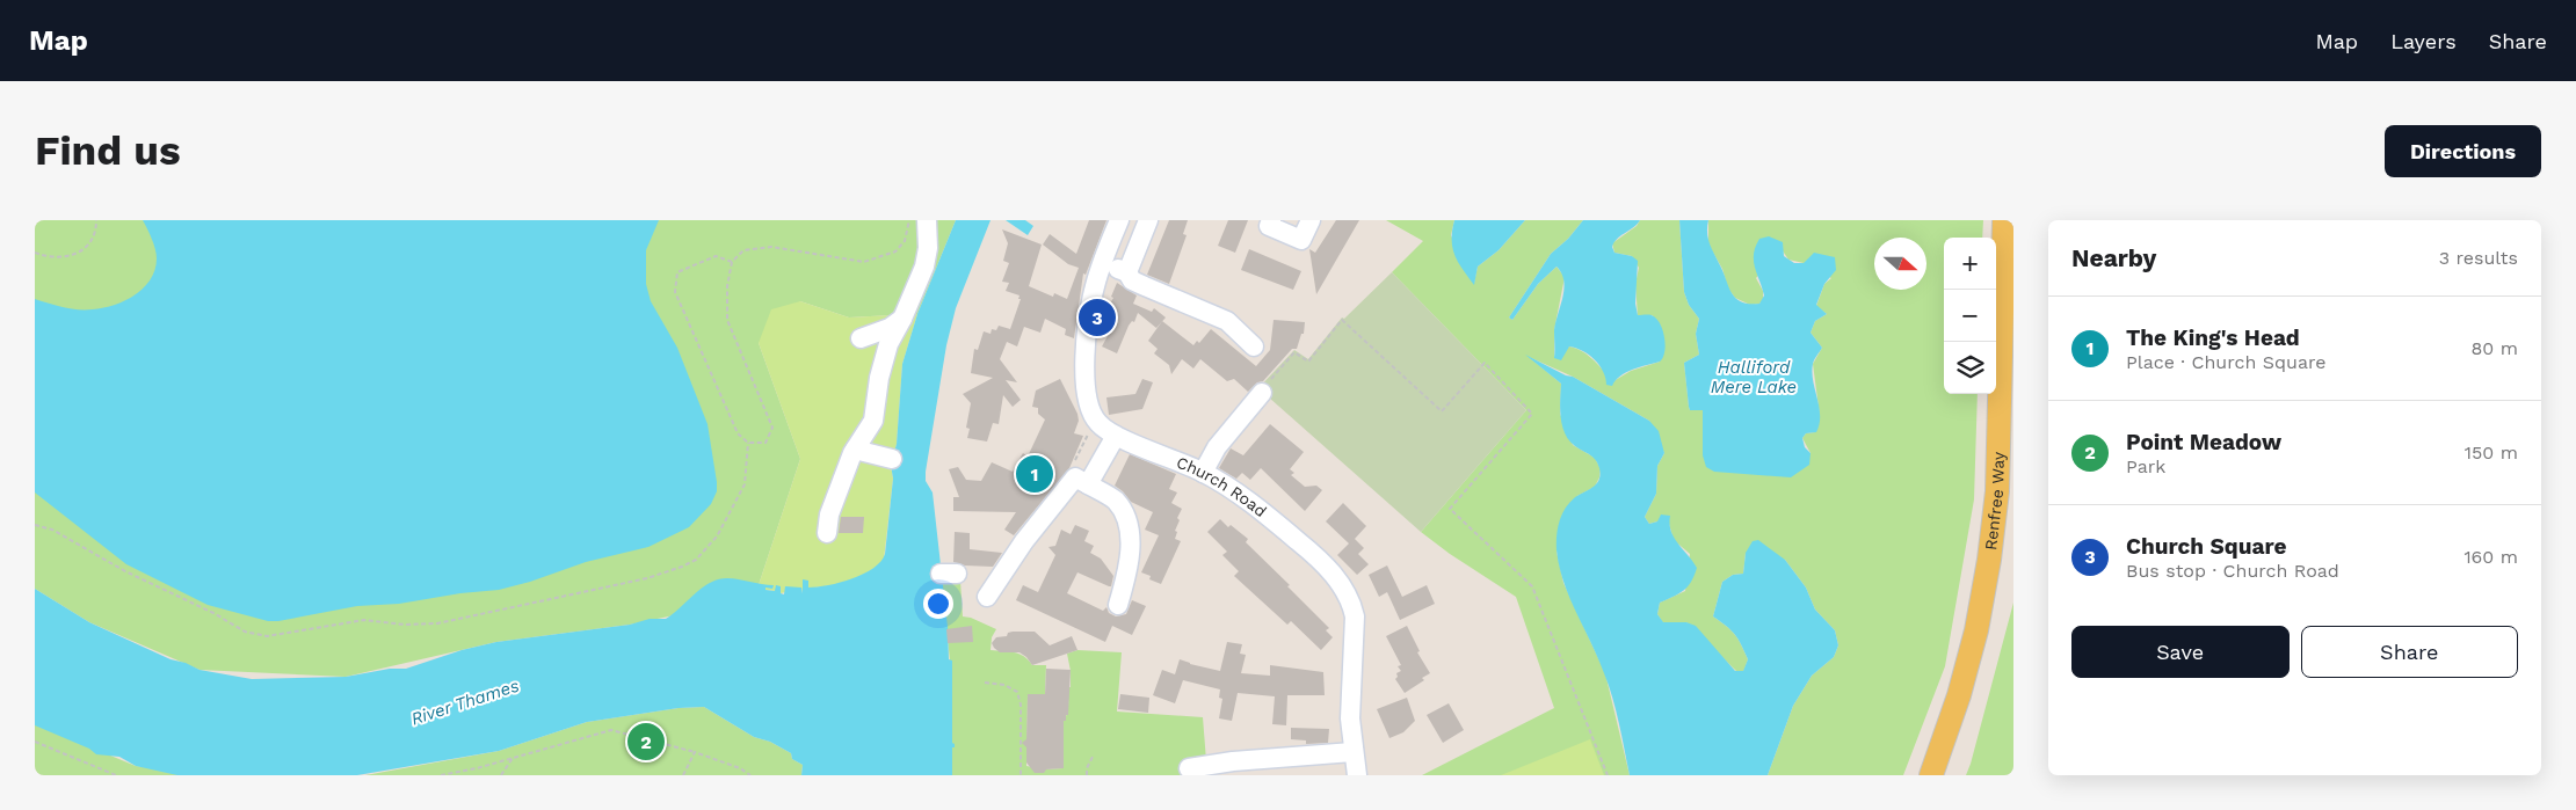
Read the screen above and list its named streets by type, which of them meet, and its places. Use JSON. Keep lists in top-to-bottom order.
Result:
{
  "streets": {
    "main road": ["Renfree Way"],
    "street": ["Church Road"]
  },
  "water": ["Halliford Mere Lake", "River Thames"],
  "north": "right",
  "page": {
    "header": "Map",
    "nav": ["Map", "Layers", "Share"],
    "buttons": [
      "Directions",
      ["Save", "Share"]
    ],
    "title": "Find us",
    "heading": ["Nearby", "3 results"],
    "map_buttons": ["+", "−"],
    "list": [
      {
        "mark": "1",
        "name": "The King's Head",
        "note": "Place · Church Square",
        "value": "80 m"
      },
      {
        "mark": "2",
        "name": "Point Meadow",
        "note": "Park",
        "value": "150 m"
      },
      {
        "mark": "3",
        "name": "Church Square",
        "note": "Bus stop · Church Road",
        "value": "160 m"
      }
    ],
    "pins": ["3", "1", "2"]
  }
}
